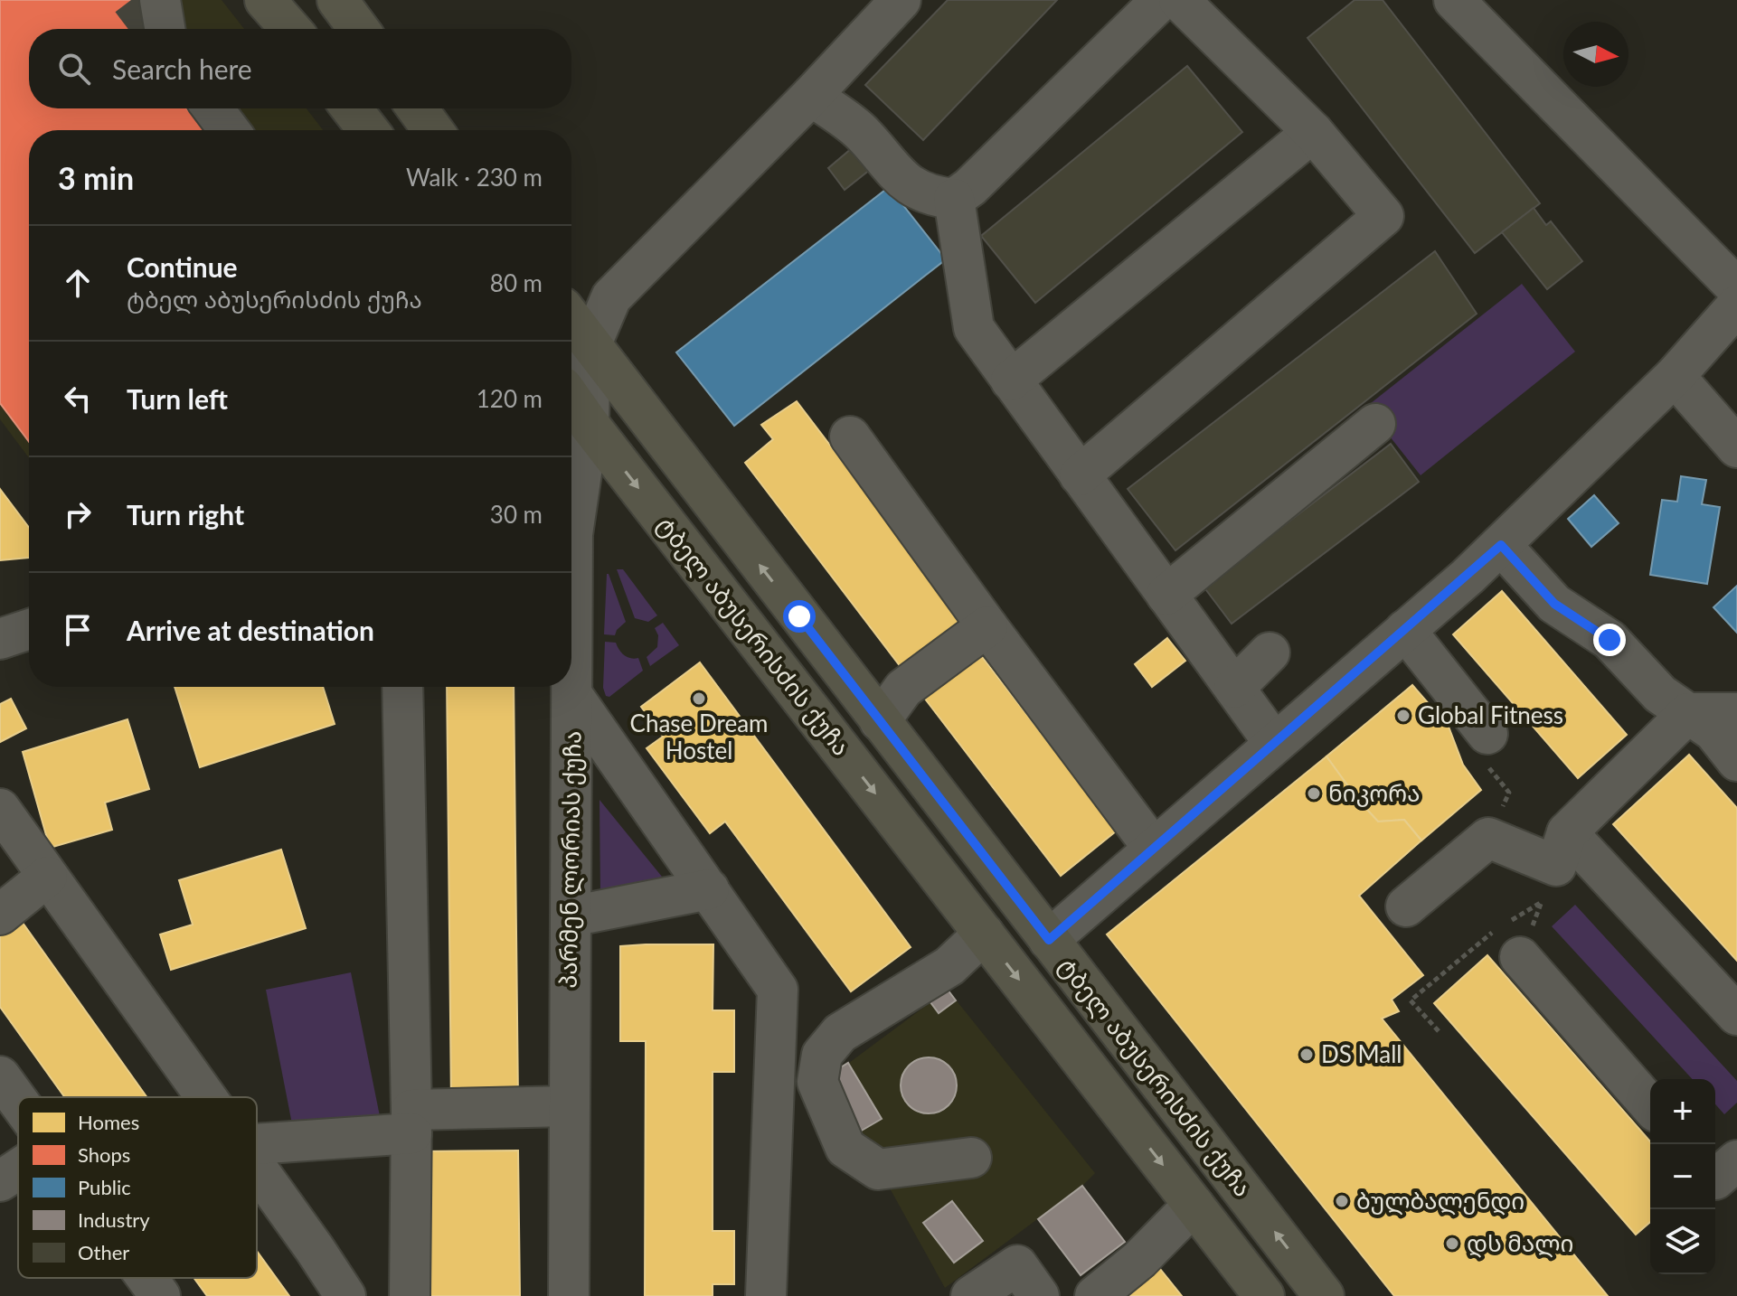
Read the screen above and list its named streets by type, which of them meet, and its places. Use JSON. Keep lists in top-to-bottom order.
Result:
{
  "streets": {
    "main road": ["ტბელ აბუსერისძის ქუჩა"],
    "street": ["პარმენ ლორიას ქუჩა"]
  },
  "crossings": [
    ["ტბელ აბუსერისძის ქუჩა", "პარმენ ლორიას ქუჩა"]
  ],
  "places": [
    "Chase Dream Hostel",
    "Global Fitness",
    "ნიკორა",
    "DS Mall",
    "ბულბალენდი",
    "დს მალი"
  ],
  "legend": [
    "Homes",
    "Shops",
    "Public",
    "Industry",
    "Other"
  ],
  "north": "right",
  "page": {
    "search": "Search here",
    "heading": ["3 min", "Walk · 230 m"],
    "list": [
      ["Continue", "ტბელ აბუსერისძის ქუჩა", "80 m"],
      ["Turn left", "120 m"],
      ["Turn right", "30 m"],
      "Arrive at destination"
    ],
    "map_buttons": ["+", "−"]
  }
}
